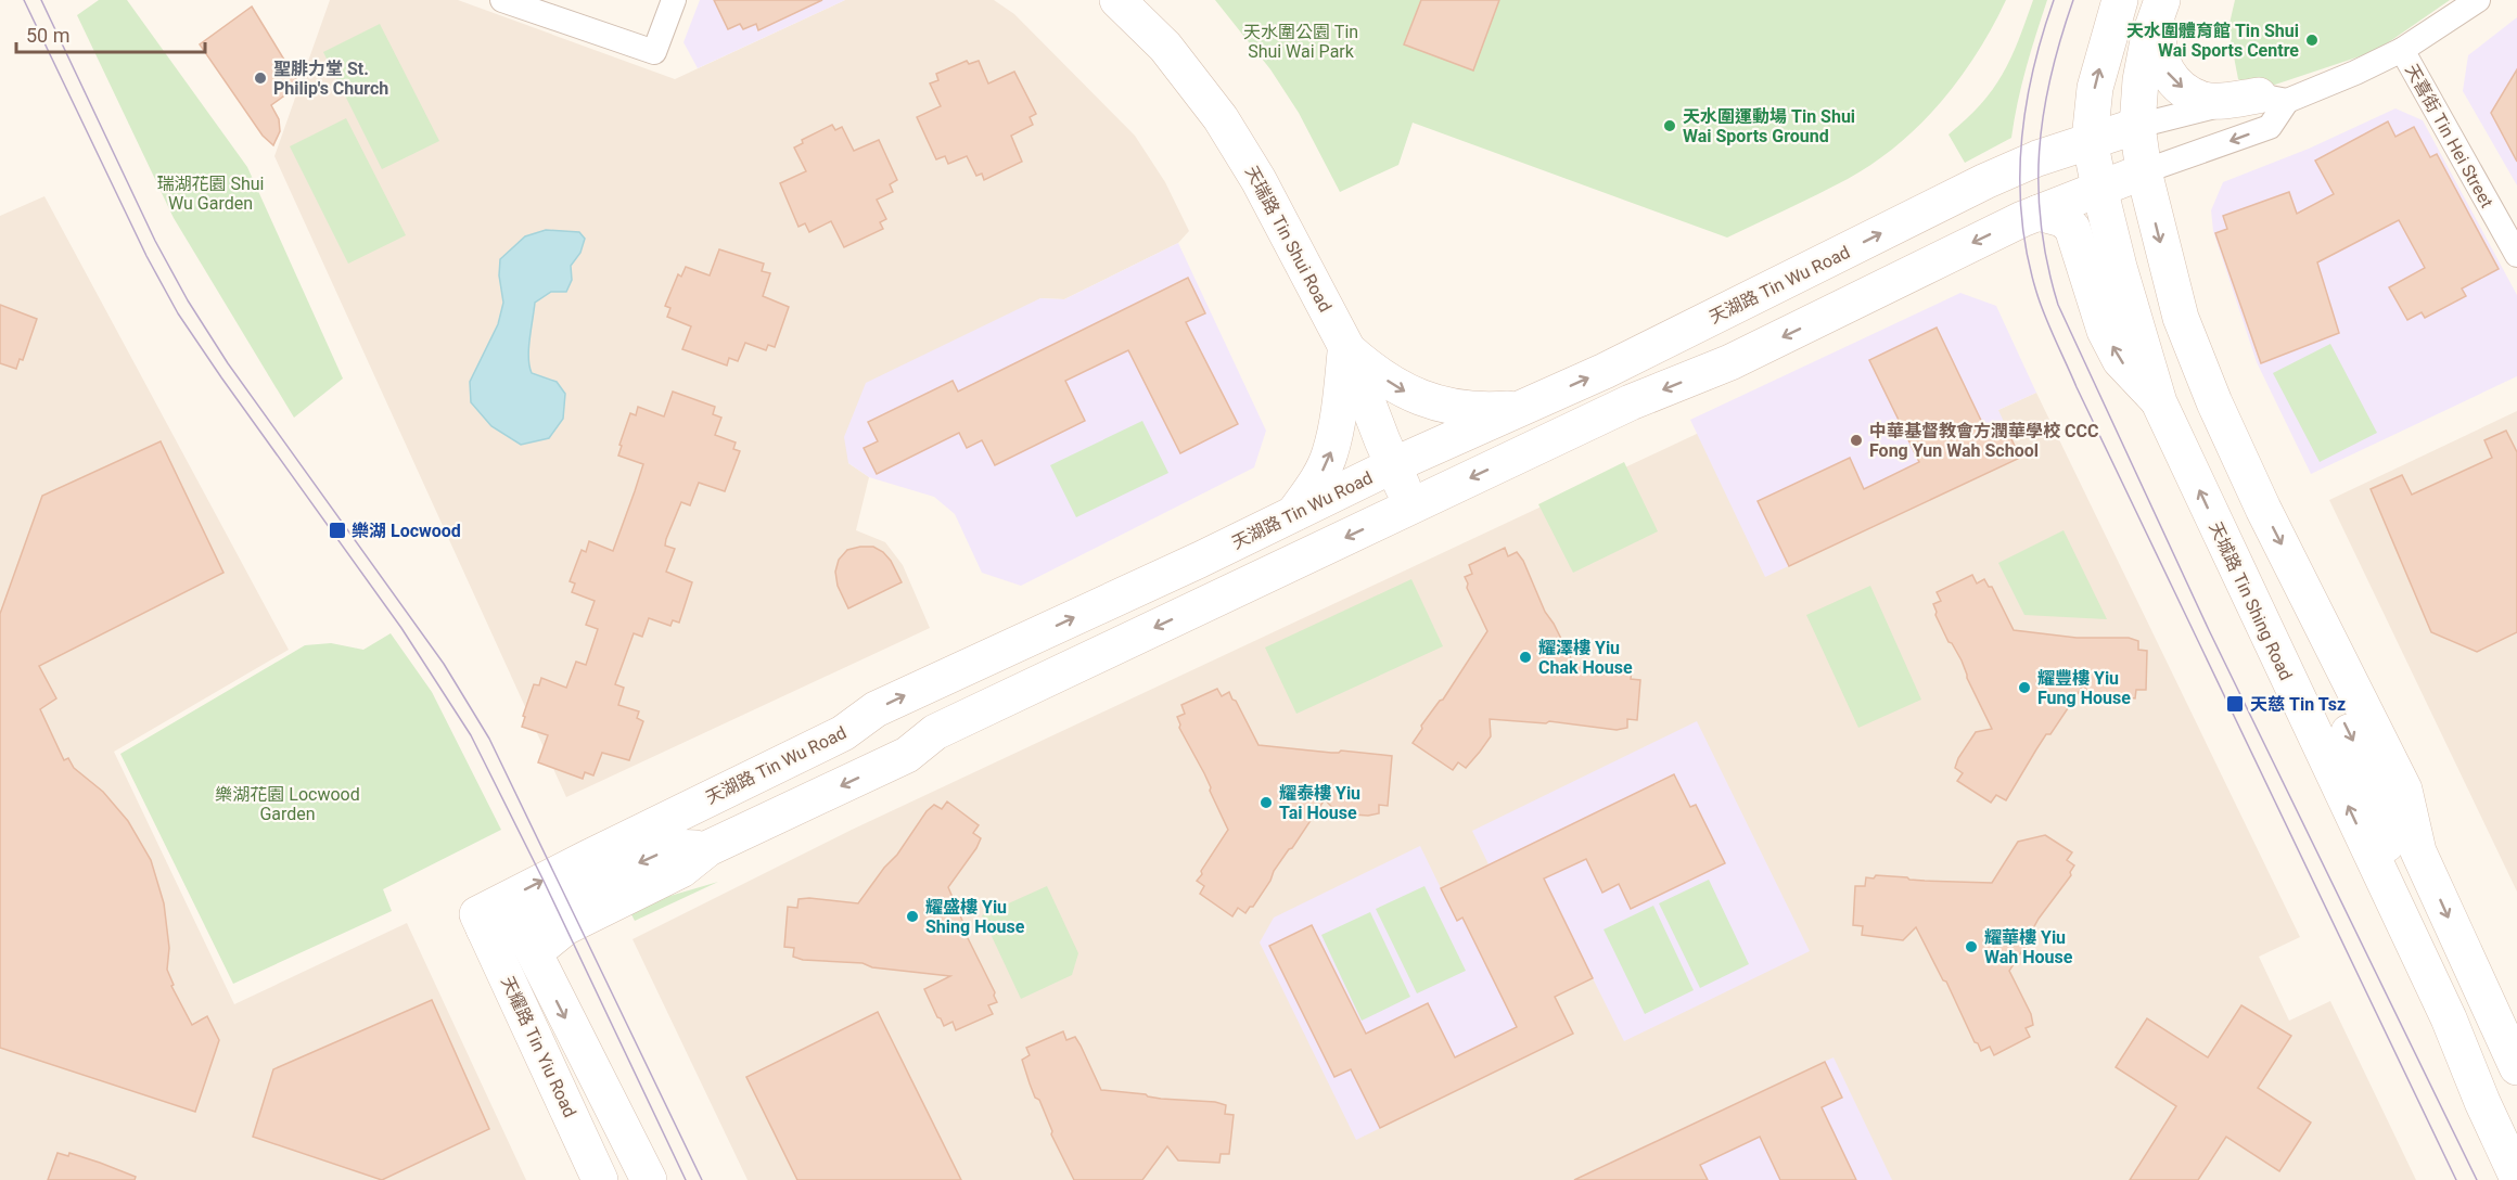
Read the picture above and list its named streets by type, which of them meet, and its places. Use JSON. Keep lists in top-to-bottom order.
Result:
{
  "streets": {
    "main road": [
      "天瑞路 Tin Shui Road",
      "天湖路 Tin Wu Road",
      "天城路 Tin Shing Road",
      "天耀路 Tin Yiu Road"
    ],
    "street": ["天喜街 Tin Hei Street"]
  },
  "crossings": [
    ["天瑞路 Tin Shui Road", "天湖路 Tin Wu Road"],
    ["天湖路 Tin Wu Road", "天城路 Tin Shing Road"],
    ["天湖路 Tin Wu Road", "天耀路 Tin Yiu Road"]
  ],
  "parks": ["天水圍公園 Tin Shui Wai Park", "瑞湖花園 Shui Wu Garden", "樂湖花園 Locwood Garden"],
  "places": {
    "other": [
      "天水圍體育館 Tin Shui Wai Sports Centre",
      "聖腓力堂 St. Philip's Church",
      "天水圍運動場 Tin Shui Wai Sports Ground",
      "中華基督教會方潤華學校 CCC Fong Yun Wah School",
      "耀澤樓 Yiu Chak House",
      "耀豐樓 Yiu Fung House",
      "耀泰樓 Yiu Tai House",
      "耀盛樓 Yiu Shing House",
      "耀華樓 Yiu Wah House"
    ],
    "transit": ["樂湖 Locwood", "天慈 Tin Tsz"]
  },
  "scale_bar": "50 m"
}
